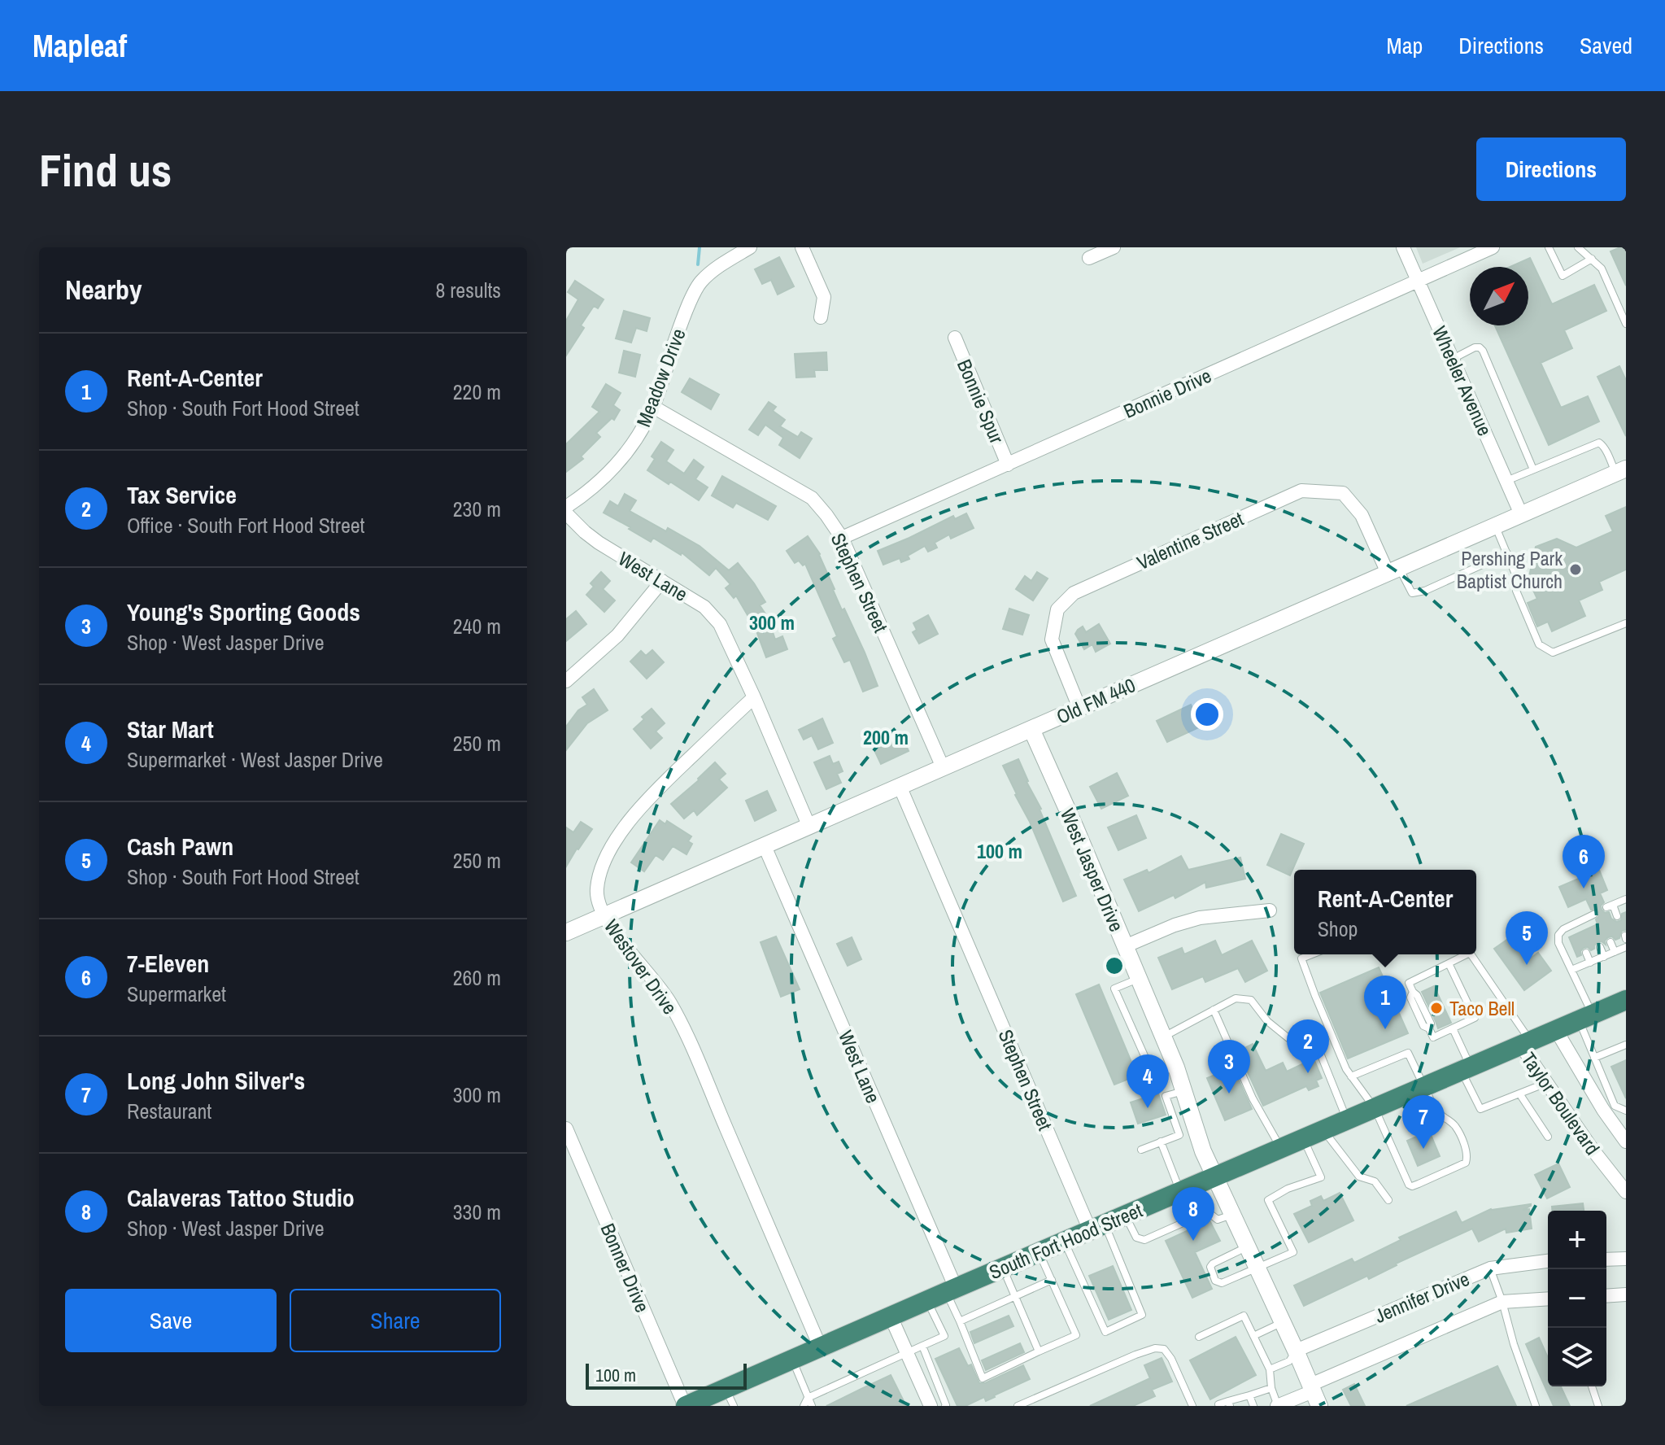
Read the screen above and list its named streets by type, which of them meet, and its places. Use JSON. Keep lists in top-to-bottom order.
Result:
{
  "streets": {
    "highway": ["South Fort Hood Street"],
    "street": [
      "Meadow Drive",
      "Wheeler Avenue",
      "Bonnie Drive",
      "Bonnie Spur",
      "Valentine Street",
      "West Lane",
      "Stephen Street",
      "Old FM 440",
      "West Jasper Drive",
      "Westover Drive",
      "Taylor Boulevard",
      "Bonner Drive",
      "Jennifer Drive"
    ]
  },
  "crossings": [
    ["Meadow Drive", "Stephen Street"],
    ["Wheeler Avenue", "Bonnie Drive"],
    ["Wheeler Avenue", "Old FM 440"],
    ["Bonnie Drive", "Bonnie Spur"],
    ["Bonnie Drive", "Stephen Street"],
    ["Valentine Street", "Old FM 440"],
    ["West Lane", "Old FM 440"],
    ["West Lane", "Westover Drive"],
    ["West Lane", "South Fort Hood Street"],
    ["Stephen Street", "Old FM 440"],
    ["Stephen Street", "South Fort Hood Street"],
    ["Old FM 440", "West Jasper Drive"],
    ["Old FM 440", "Westover Drive"],
    ["West Jasper Drive", "South Fort Hood Street"],
    ["West Jasper Drive", "Jennifer Drive"],
    ["Westover Drive", "South Fort Hood Street"],
    ["Taylor Boulevard", "South Fort Hood Street"],
    ["South Fort Hood Street", "Bonner Drive"]
  ],
  "places": ["Pershing Park Baptist Church", "Taco Bell"],
  "scale_bar": "100 m",
  "north": "top right",
  "page": {
    "header": "Mapleaf",
    "nav": ["Map", "Directions", "Saved"],
    "buttons": [
      "Directions",
      ["Save", "Share"]
    ],
    "title": "Find us",
    "heading": ["Nearby", "8 results"],
    "list": [
      {
        "mark": "1",
        "name": "Rent-A-Center",
        "note": "Shop · South Fort Hood Street",
        "value": "220 m"
      },
      {
        "mark": "2",
        "name": "Tax Service",
        "note": "Office · South Fort Hood Street",
        "value": "230 m"
      },
      {
        "mark": "3",
        "name": "Young's Sporting Goods",
        "note": "Shop · West Jasper Drive",
        "value": "240 m"
      },
      {
        "mark": "4",
        "name": "Star Mart",
        "note": "Supermarket · West Jasper Drive",
        "value": "250 m"
      },
      {
        "mark": "5",
        "name": "Cash Pawn",
        "note": "Shop · South Fort Hood Street",
        "value": "250 m"
      },
      {
        "mark": "6",
        "name": "7-Eleven",
        "note": "Supermarket",
        "value": "260 m"
      },
      {
        "mark": "7",
        "name": "Long John Silver's",
        "note": "Restaurant",
        "value": "300 m"
      },
      {
        "mark": "8",
        "name": "Calaveras Tattoo Studio",
        "note": "Shop · West Jasper Drive",
        "value": "330 m"
      }
    ],
    "pins": [
      "6",
      "5",
      "1",
      "2",
      "3",
      "4",
      "7",
      "8"
    ],
    "popup": ["Rent-A-Center", "Shop"],
    "map_buttons": ["+", "−"],
    "scale": "100 m"
  },
  "rings": ["300 m", "200 m", "100 m"]
}
